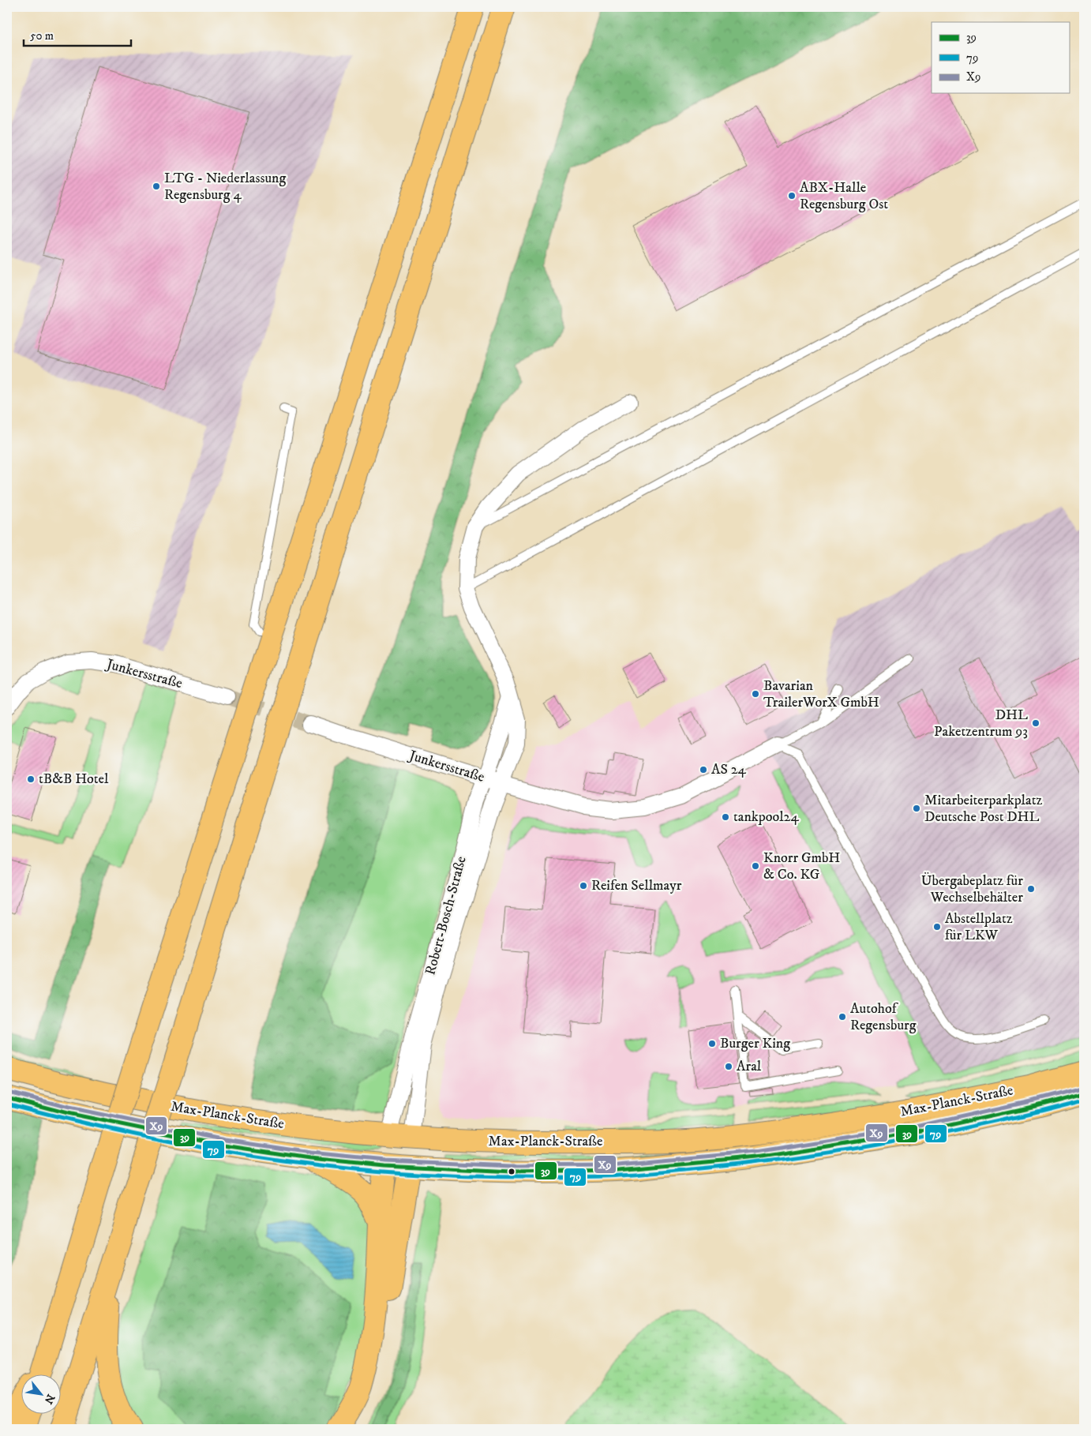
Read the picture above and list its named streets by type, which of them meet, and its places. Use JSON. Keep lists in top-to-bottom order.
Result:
{
  "streets": {
    "main road": ["Max-Planck-Straße"],
    "street": ["Junkersstraße", "Robert-Bosch-Straße"]
  },
  "crossings": [
    ["Junkersstraße", "Robert-Bosch-Straße"],
    ["Robert-Bosch-Straße", "Max-Planck-Straße"]
  ],
  "places": [
    "LTG - Niederlassung Regensburg 4",
    "ABX-Halle Regensburg Ost",
    "Bavarian TrailerWorX GmbH",
    "DHL Paketzentrum 93",
    "AS 24",
    "tB&B Hotel",
    "Mitarbeiterparkplatz Deutsche Post DHL",
    "tankpool24",
    "Knorr GmbH & Co. KG",
    "Reifen Sellmayr",
    "Übergabeplatz für Wechselbehälter",
    "Abstellplatz für LKW",
    "Autohof Regensburg",
    "Burger King",
    "Aral"
  ],
  "lines": ["transit line X9", "transit line 39", "transit line 79"],
  "legend": ["39", "79", "X9"],
  "scale_bar": "50 m",
  "north": "bottom right"
}
